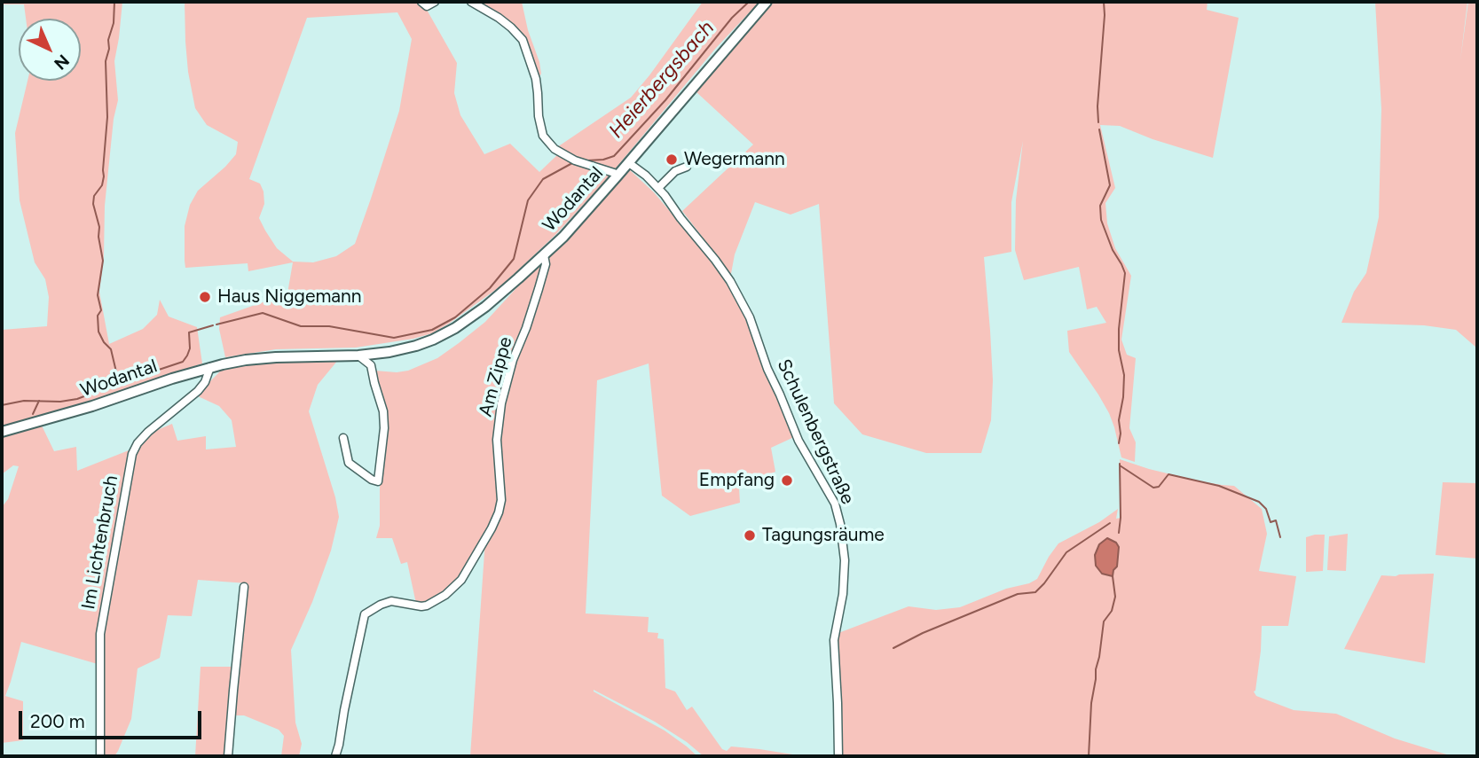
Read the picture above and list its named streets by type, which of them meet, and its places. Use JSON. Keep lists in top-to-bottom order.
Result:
{
  "streets": {
    "main road": ["Wodantal"],
    "street": ["Am Zippe", "Schulenbergstraße", "Im Lichtenbruch"]
  },
  "crossings": [
    ["Wodantal", "Am Zippe"],
    ["Wodantal", "Schulenbergstraße"],
    ["Wodantal", "Im Lichtenbruch"]
  ],
  "water": ["Heierbergsbach"],
  "places": [
    "Wegermann",
    "Haus Niggemann",
    "Empfang",
    "Tagungsräume"
  ],
  "scale_bar": "200 m",
  "north": "bottom right"
}
